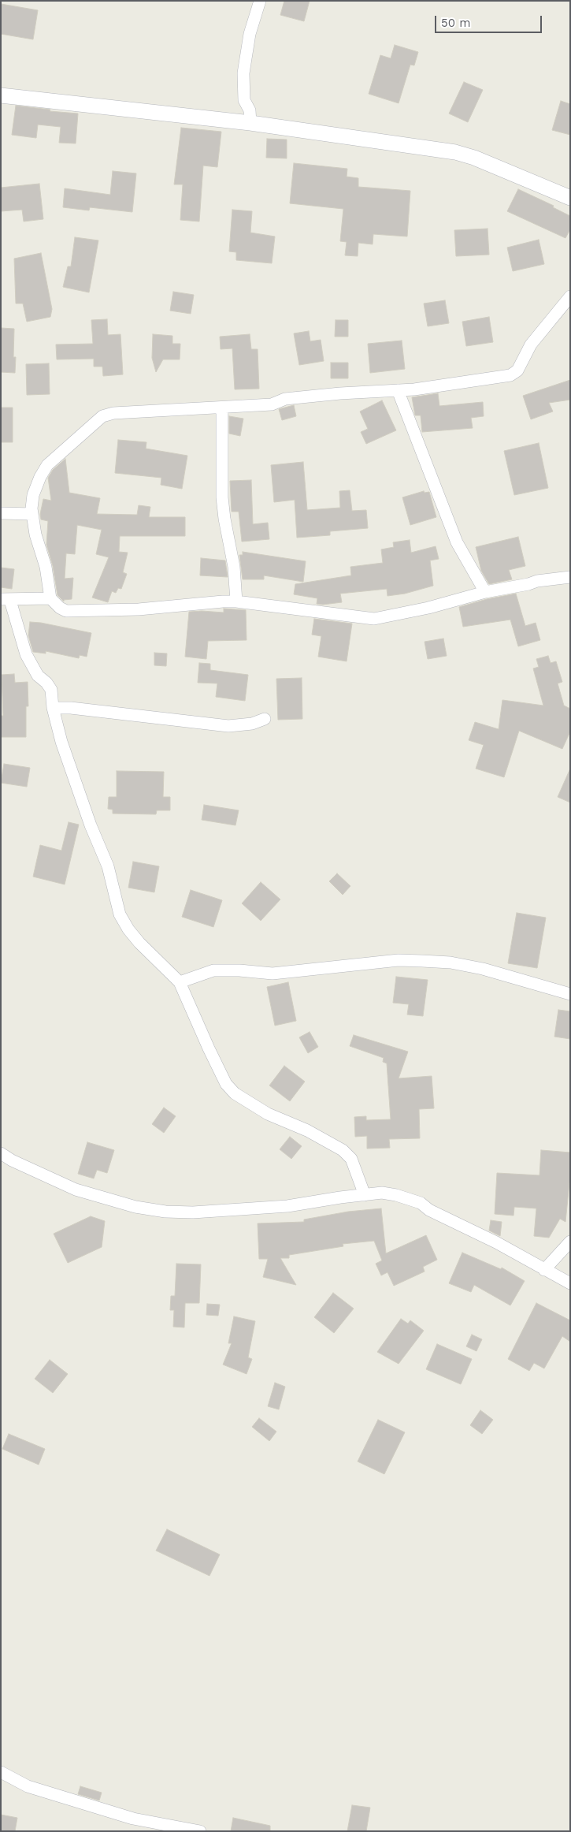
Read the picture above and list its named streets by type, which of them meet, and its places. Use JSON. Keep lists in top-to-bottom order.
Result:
{
  "scale_bar": "50 m"
}
